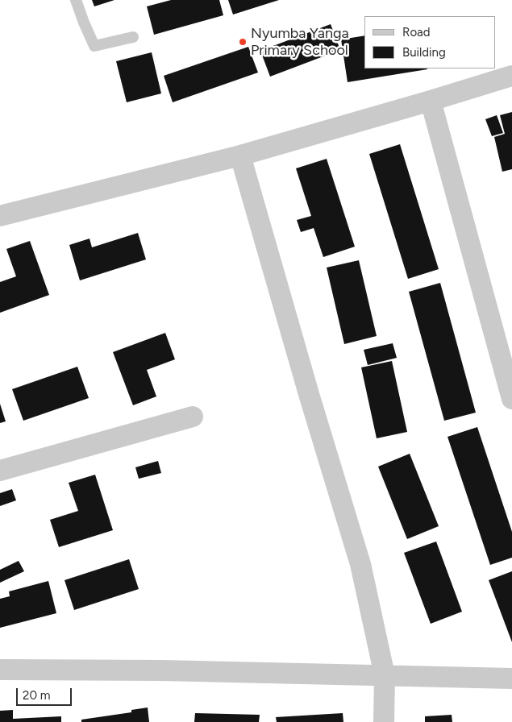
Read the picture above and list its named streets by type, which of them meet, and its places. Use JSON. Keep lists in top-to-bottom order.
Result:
{
  "places": ["Nyumba Yanga Primary School"],
  "legend": ["Road", "Building"],
  "scale_bar": "20 m"
}
